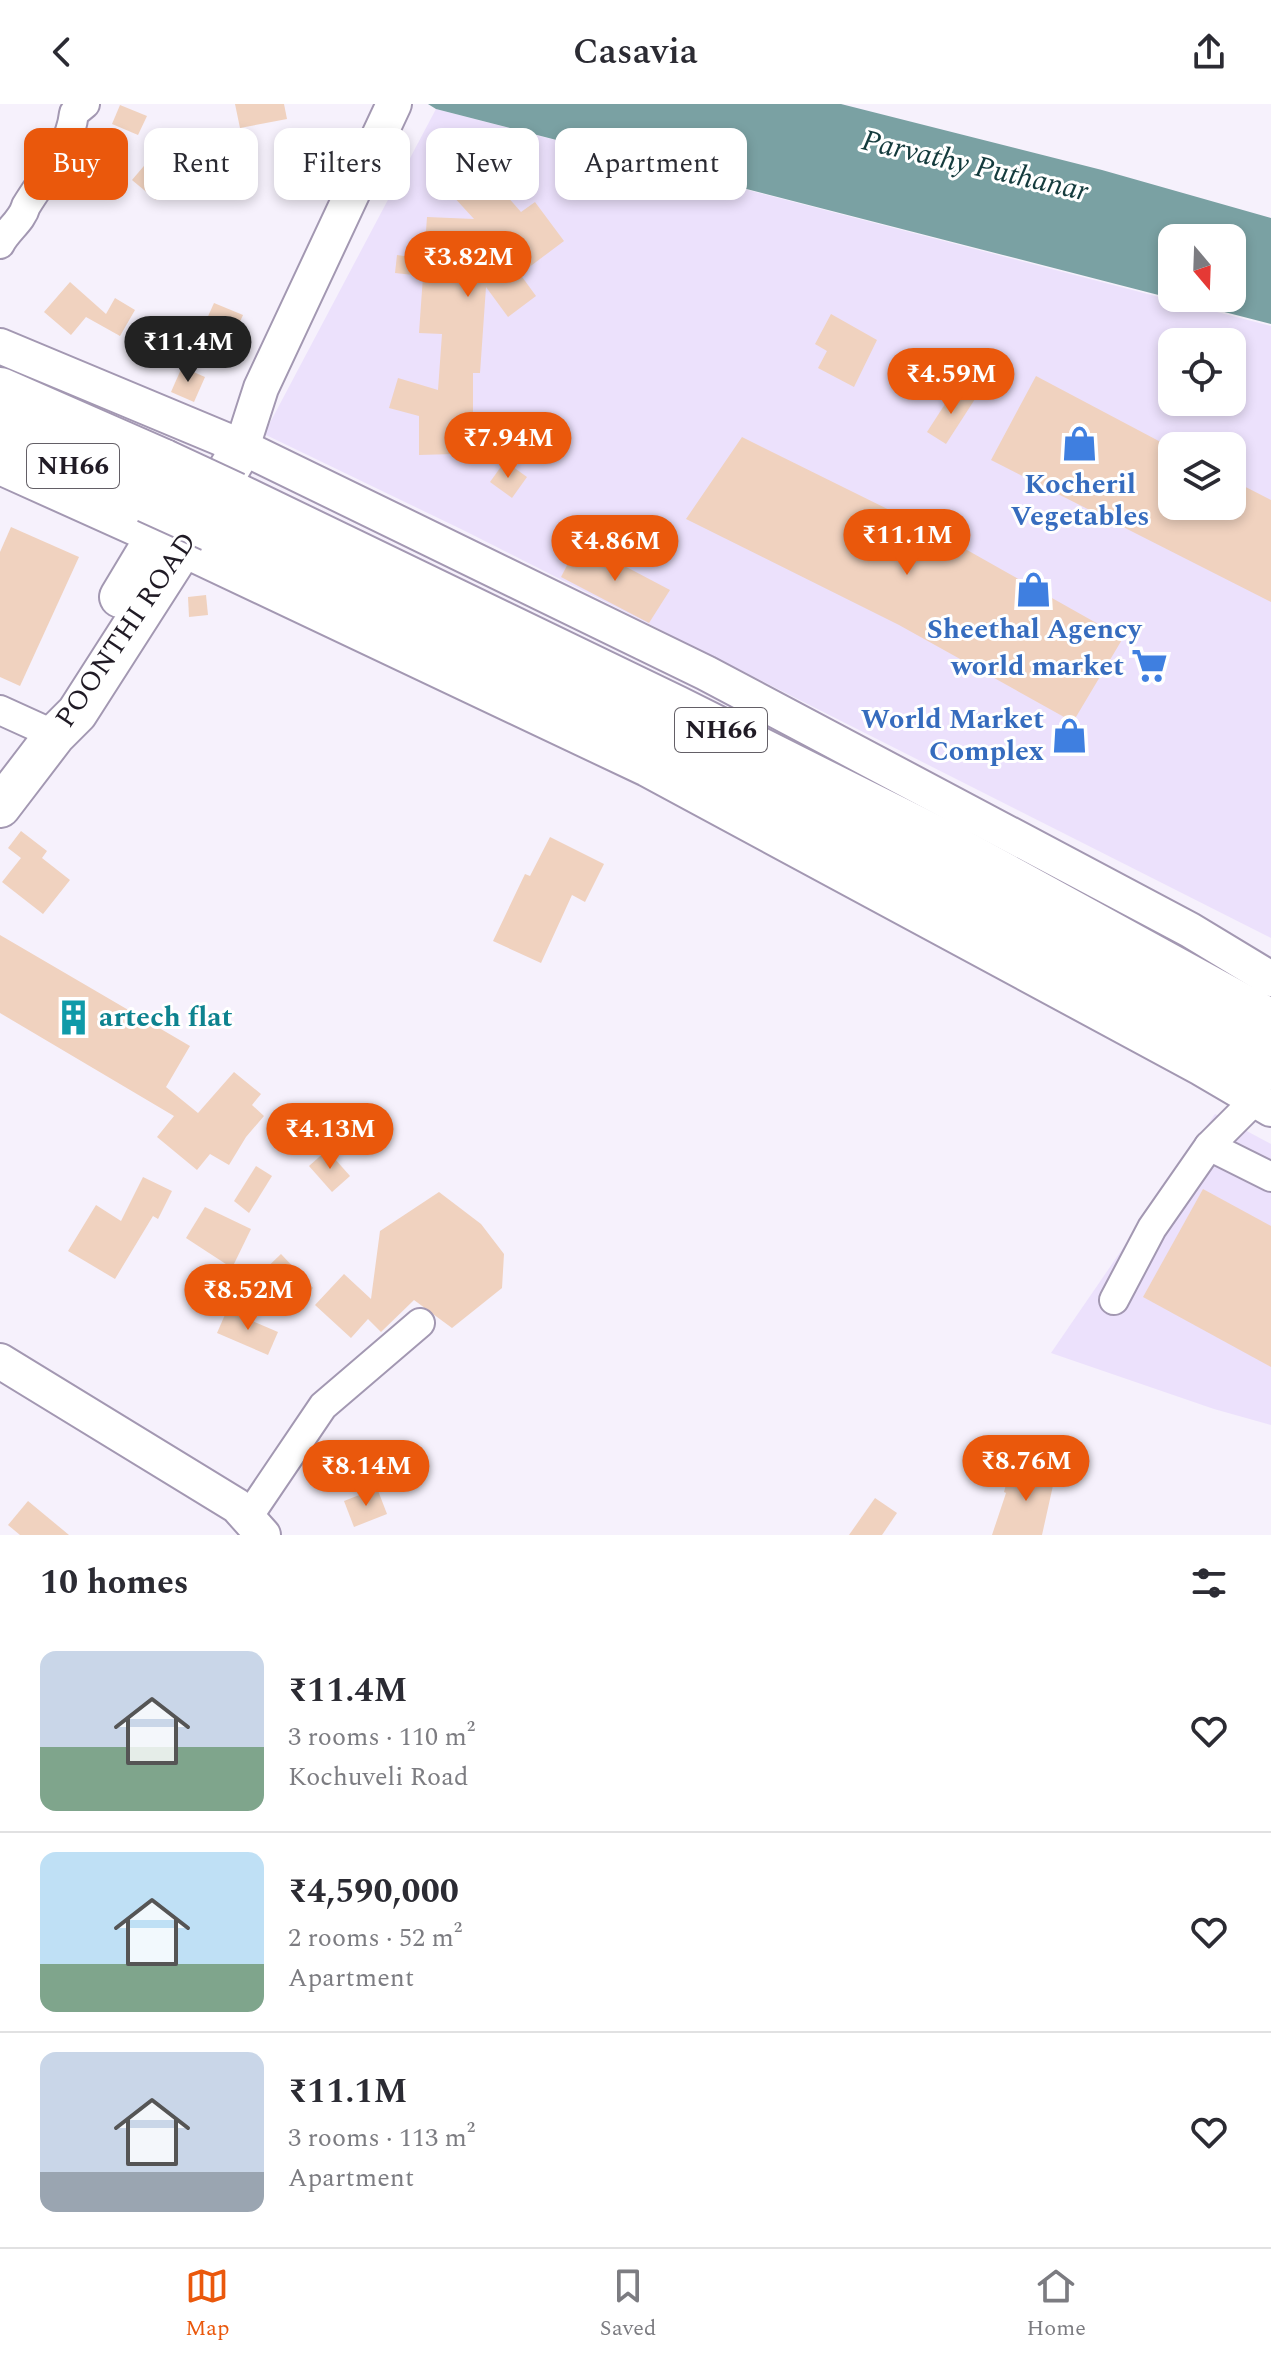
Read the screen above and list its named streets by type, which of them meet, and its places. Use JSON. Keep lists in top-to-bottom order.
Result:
{
  "streets": {
    "highway": ["NH66"],
    "main road": ["POONTHI ROAD"]
  },
  "crossings": [
    ["NH66", "POONTHI ROAD"]
  ],
  "water": ["Parvathy Puthanar"],
  "places": {
    "shop": ["Kocheril Vegetables", "Sheethal Agency", "World Market Complex"],
    "supermarket": ["world market"],
    "building": ["artech flat"]
  },
  "north": "bottom",
  "page": {
    "header": "Casavia",
    "chip": [
      "Buy",
      "Rent",
      "Filters",
      "New",
      "Apartment"
    ],
    "price": [
      "₹3.82M",
      "₹11.4M",
      "₹4.59M",
      "₹7.94M",
      "₹11.1M",
      "₹4.86M",
      "₹4.13M",
      "₹8.52M",
      "₹8.76M",
      "₹8.14M"
    ],
    "heading": "10 homes",
    "list": [
      {
        "name": "₹11.4M",
        "note": "3 rooms · 110 m² · Kochuveli Road"
      },
      {
        "name": "₹4,590,000",
        "note": "2 rooms · 52 m² · Apartment"
      },
      {
        "name": "₹11.1M",
        "note": "3 rooms · 113 m² · Apartment"
      }
    ],
    "tabs": ["Map", "Saved", "Home"]
  }
}
